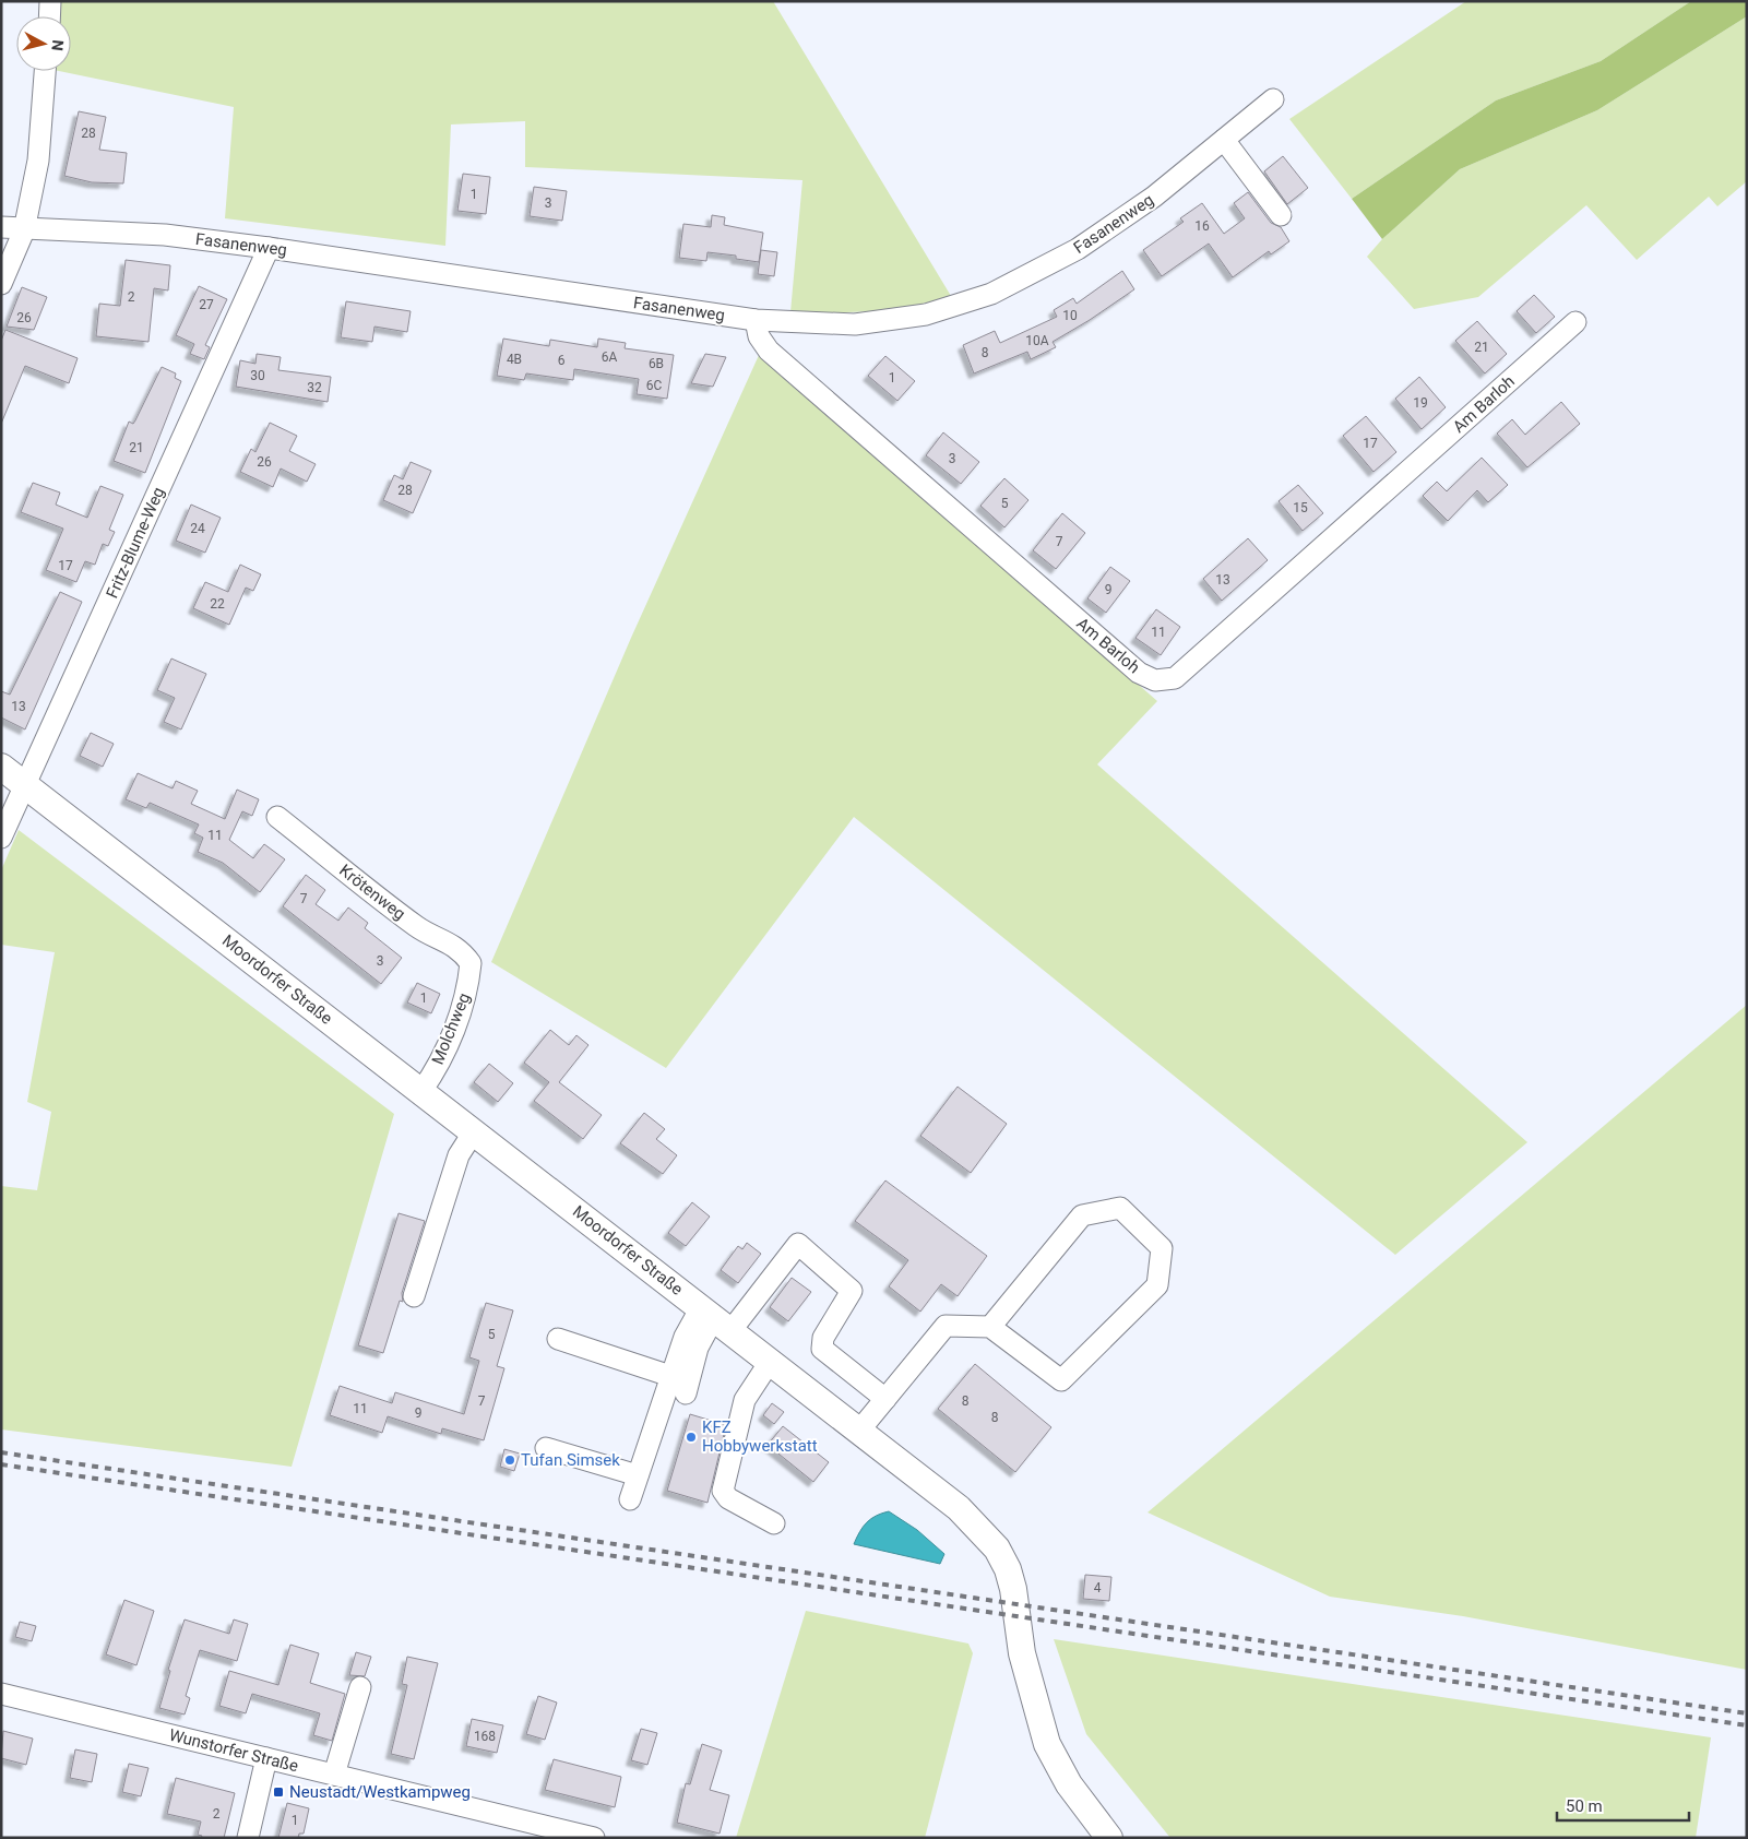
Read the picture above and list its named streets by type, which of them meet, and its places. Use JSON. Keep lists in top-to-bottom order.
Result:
{
  "streets": {
    "main road": ["Moordorfer Straße"],
    "street": [
      "Fasanenweg",
      "Am Barloh",
      "Fritz-Blume-Weg",
      "Krötenweg",
      "Molchweg",
      "Wunstorfer Straße"
    ]
  },
  "crossings": [
    ["Fasanenweg", "Am Barloh"],
    ["Fasanenweg", "Fritz-Blume-Weg"],
    ["Fritz-Blume-Weg", "Moordorfer Straße"],
    ["Krötenweg", "Molchweg"],
    ["Moordorfer Straße", "Molchweg"]
  ],
  "places": {
    "other": ["KFZ Hobbywerkstatt", "Tufan Simsek"],
    "transit": ["Neustadt/Westkampweg"]
  },
  "house_numbers": [
    "28",
    "1",
    "3",
    "16",
    "2",
    "27",
    "10",
    "26",
    "10A",
    "21",
    "8",
    "6A",
    "4B",
    "6",
    "6B",
    "30",
    "1",
    "6C",
    "32",
    "19",
    "17",
    "21",
    "3",
    "26",
    "28",
    "5",
    "15",
    "24",
    "7",
    "17",
    "13",
    "9",
    "22",
    "11",
    "13",
    "11",
    "7",
    "3",
    "1",
    "5",
    "7",
    "8",
    "11",
    "9",
    "8",
    "4",
    "168",
    "2",
    "1"
  ],
  "scale_bar": "50 m",
  "north": "right"
}
